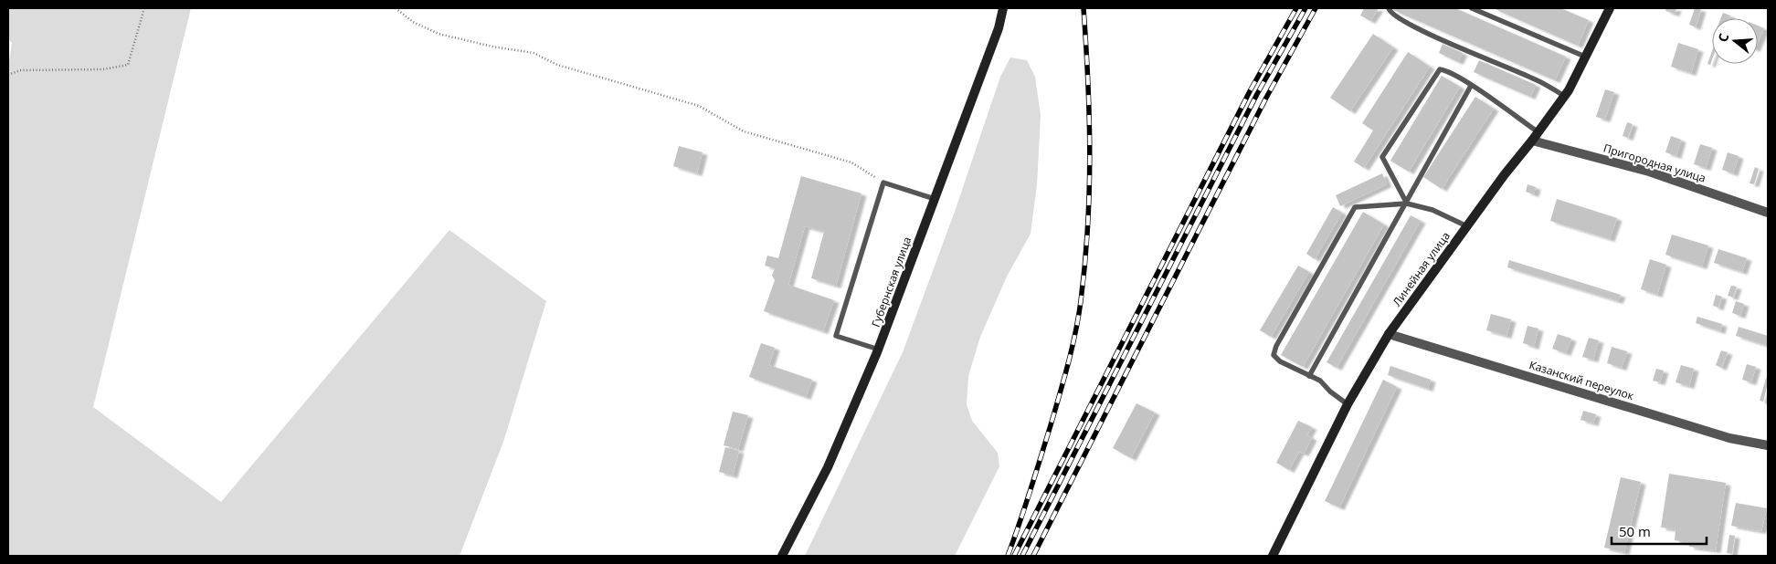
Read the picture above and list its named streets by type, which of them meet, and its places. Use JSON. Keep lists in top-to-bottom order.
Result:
{
  "streets": {
    "street": [
      "Пригородная улица",
      "Линейная улица",
      "Губернская улица",
      "Казанский переулок"
    ]
  },
  "crossings": [
    ["Пригородная улица", "Линейная улица"],
    ["Линейная улица", "Казанский переулок"]
  ],
  "scale_bar": "50 m",
  "north": "left"
}
